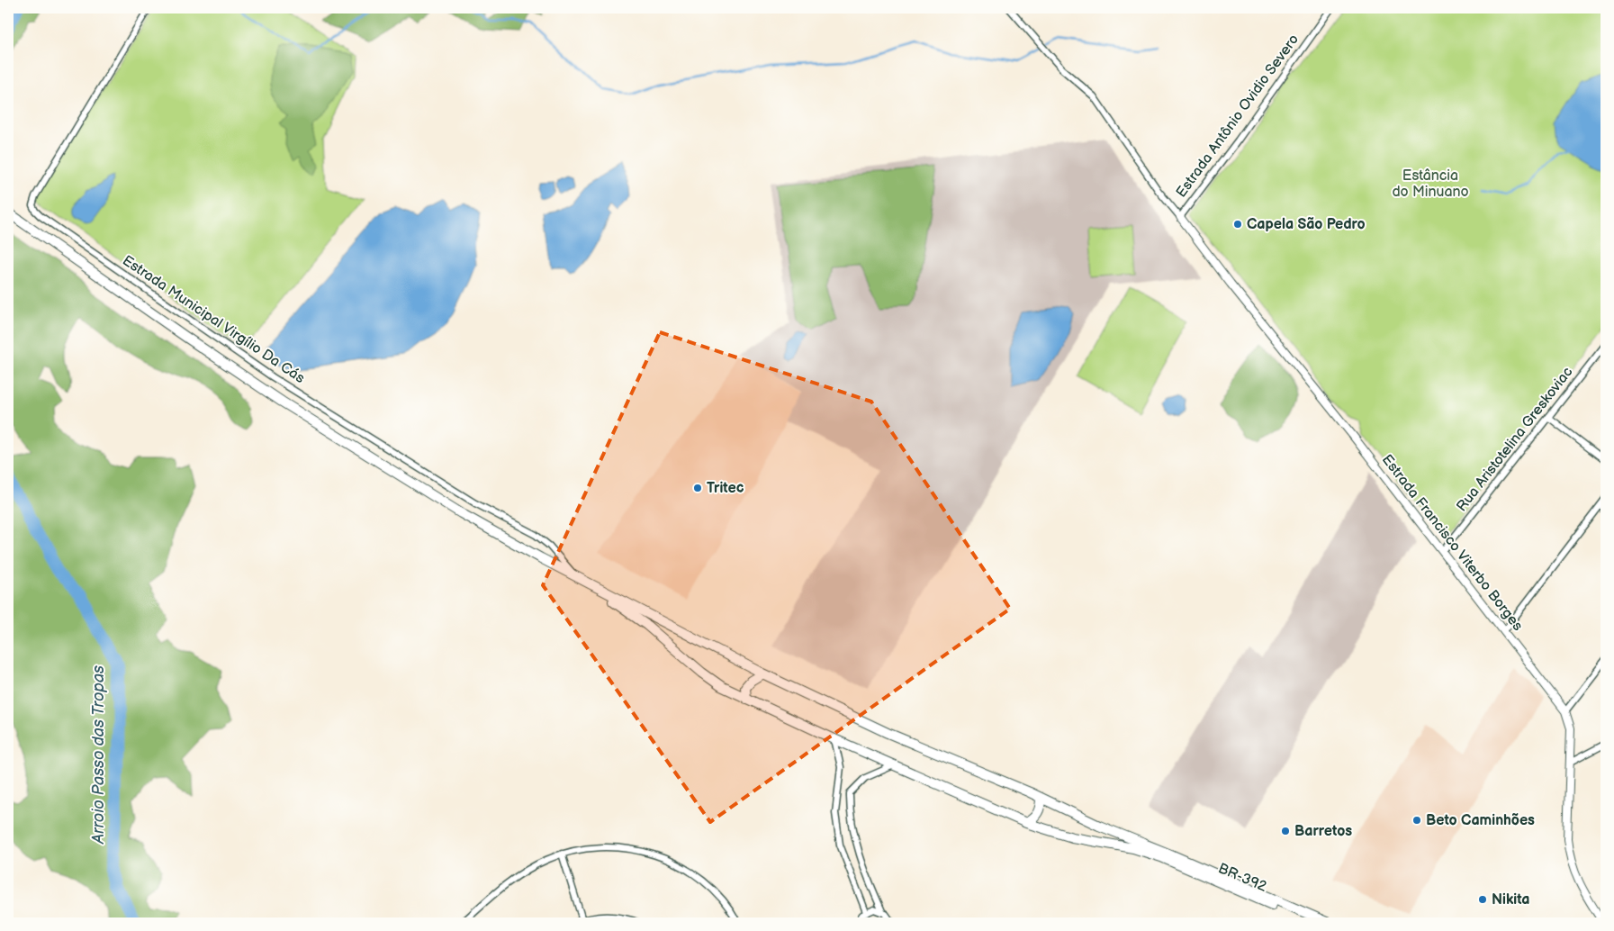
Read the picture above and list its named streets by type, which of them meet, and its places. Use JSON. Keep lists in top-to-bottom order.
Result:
{
  "streets": {
    "highway": ["BR-392"],
    "street": [
      "Estrada Antônio Ovidio Severo",
      "Estrada Municipal Virgílio Da Cás",
      "Rua Aristotelina Greskoviac",
      "Estrada Francisco Viterbo Borges"
    ]
  },
  "crossings": [
    ["Estrada Antônio Ovidio Severo", "Estrada Francisco Viterbo Borges"],
    ["Estrada Municipal Virgílio Da Cás", "BR-392"],
    ["Rua Aristotelina Greskoviac", "Estrada Francisco Viterbo Borges"]
  ],
  "water": ["Arroio Passo das Tropas"],
  "parks": ["Estância do Minuano"],
  "places": [
    "Capela São Pedro",
    "Tritec",
    "Beto Caminhões",
    "Barretos",
    "Nikita"
  ]
}
